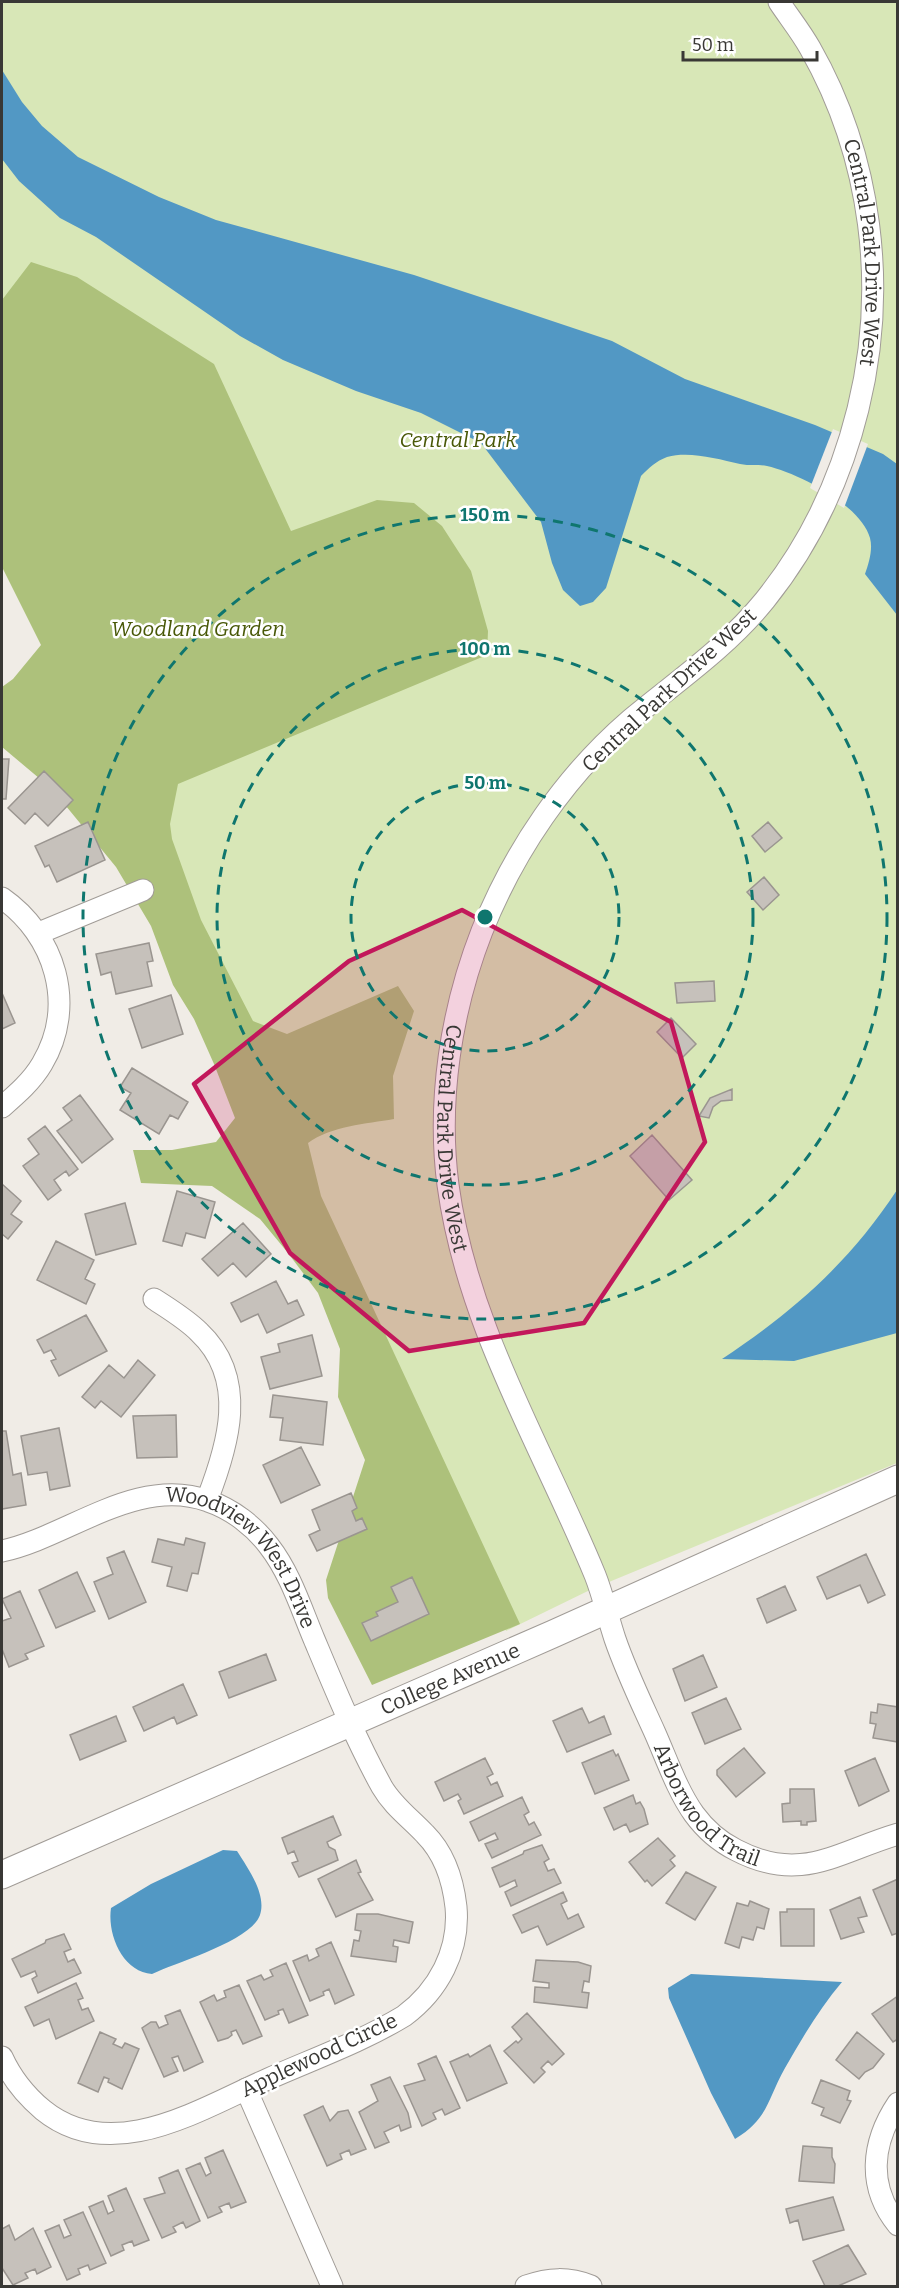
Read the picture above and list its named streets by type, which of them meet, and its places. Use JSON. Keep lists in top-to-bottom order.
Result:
{
  "streets": {
    "main road": ["College Avenue"],
    "street": [
      "Central Park Drive West",
      "Woodview West Drive",
      "Arborwood Trail",
      "Applewood Circle"
    ]
  },
  "crossings": [
    ["Central Park Drive West", "College Avenue"],
    ["Central Park Drive West", "Arborwood Trail"],
    ["Woodview West Drive", "College Avenue"],
    ["Woodview West Drive", "Applewood Circle"],
    ["College Avenue", "Arborwood Trail"],
    ["College Avenue", "Applewood Circle"]
  ],
  "parks": ["Central Park", "Woodland Garden"],
  "scale_bar": "50 m",
  "rings": ["150 m", "100 m", "50 m"]
}
